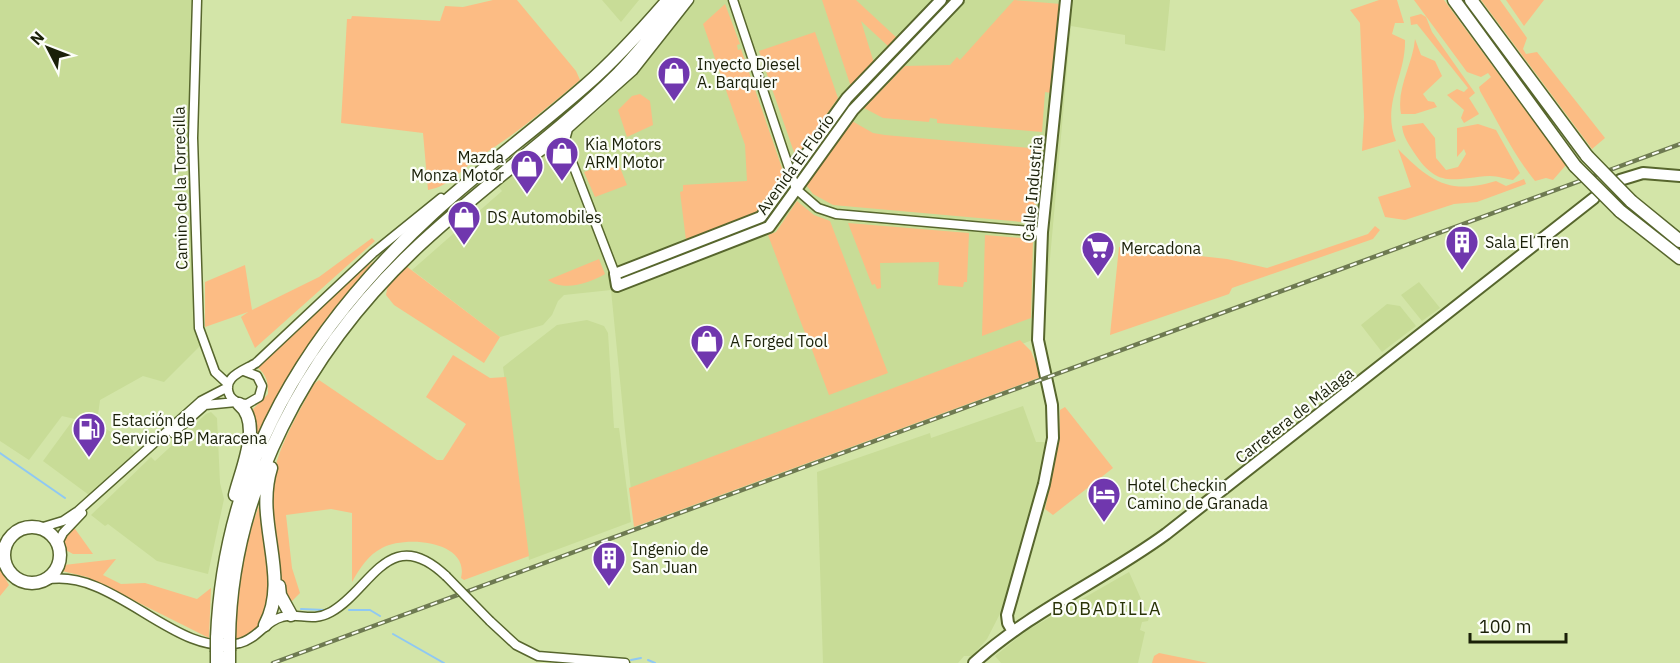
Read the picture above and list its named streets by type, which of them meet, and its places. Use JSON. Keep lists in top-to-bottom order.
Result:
{
  "streets": {
    "main road": ["Avenida El Florío", "Calle Industria", "Carretera de Málaga"],
    "street": ["Camino de la Torrecilla"]
  },
  "crossings": [
    ["Calle Industria", "Carretera de Málaga"]
  ],
  "districts": ["BOBADILLA"],
  "places": {
    "shop": [
      "Inyecto Diesel A. Barquier",
      "Kia Motors ARM Motor",
      "Mazda Monza Motor",
      "DS Automobiles",
      "A Forged Tool"
    ],
    "building": ["Sala El Tren", "Ingenio de San Juan"],
    "supermarket": ["Mercadona"],
    "fuel station": ["Estación de Servicio BP Maracena"],
    "hotel": ["Hotel Checkin Camino de Granada"]
  },
  "scale_bar": "100 m",
  "north": "top left"
}
